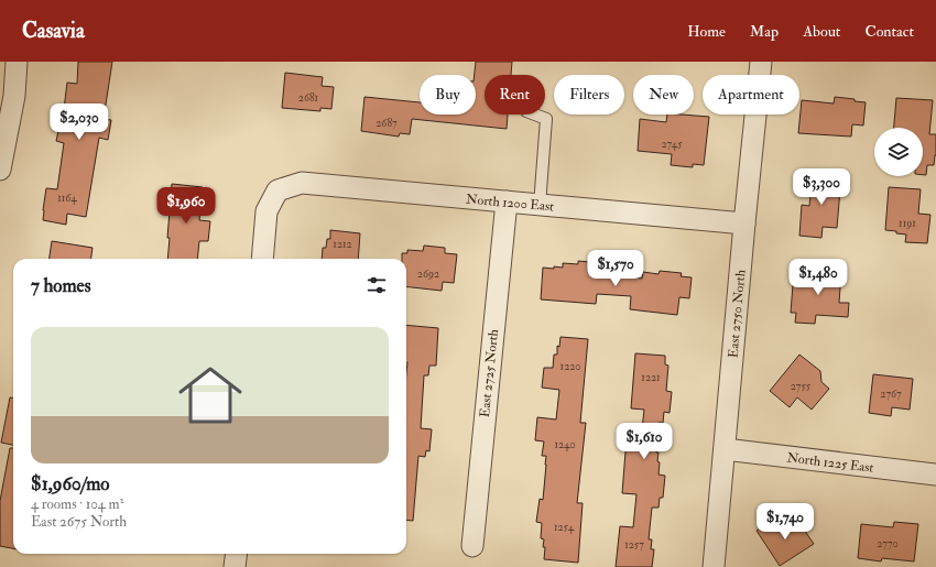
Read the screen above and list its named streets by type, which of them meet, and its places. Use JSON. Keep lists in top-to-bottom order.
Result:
{
  "streets": {
    "street": [
      "North 1200 East",
      "East 2750 North",
      "East 2725 North",
      "North 1225 East"
    ]
  },
  "crossings": [
    ["North 1200 East", "East 2750 North"],
    ["North 1200 East", "East 2725 North"],
    ["East 2750 North", "North 1225 East"]
  ],
  "house_numbers": [
    "2681",
    "2687",
    "2745",
    "1164",
    "1191",
    "1212",
    "2692",
    "1220",
    "1221",
    "2755",
    "2767",
    "1240",
    "1254",
    "2770",
    "1257"
  ],
  "page": {
    "header": "Casavia",
    "nav": [
      "Home",
      "Map",
      "About",
      "Contact"
    ],
    "chip": [
      "Buy",
      "Rent",
      "Filters",
      "New",
      "Apartment"
    ],
    "price": [
      "$2,030",
      "$3,300",
      "$1,960",
      "$1,570",
      "$1,480",
      "$1,610",
      "$1,740"
    ],
    "heading": "7 homes",
    "list": [
      {
        "name": "$1,960/mo",
        "note": "4 rooms · 104 m² · East 2675 North"
      }
    ]
  }
}
